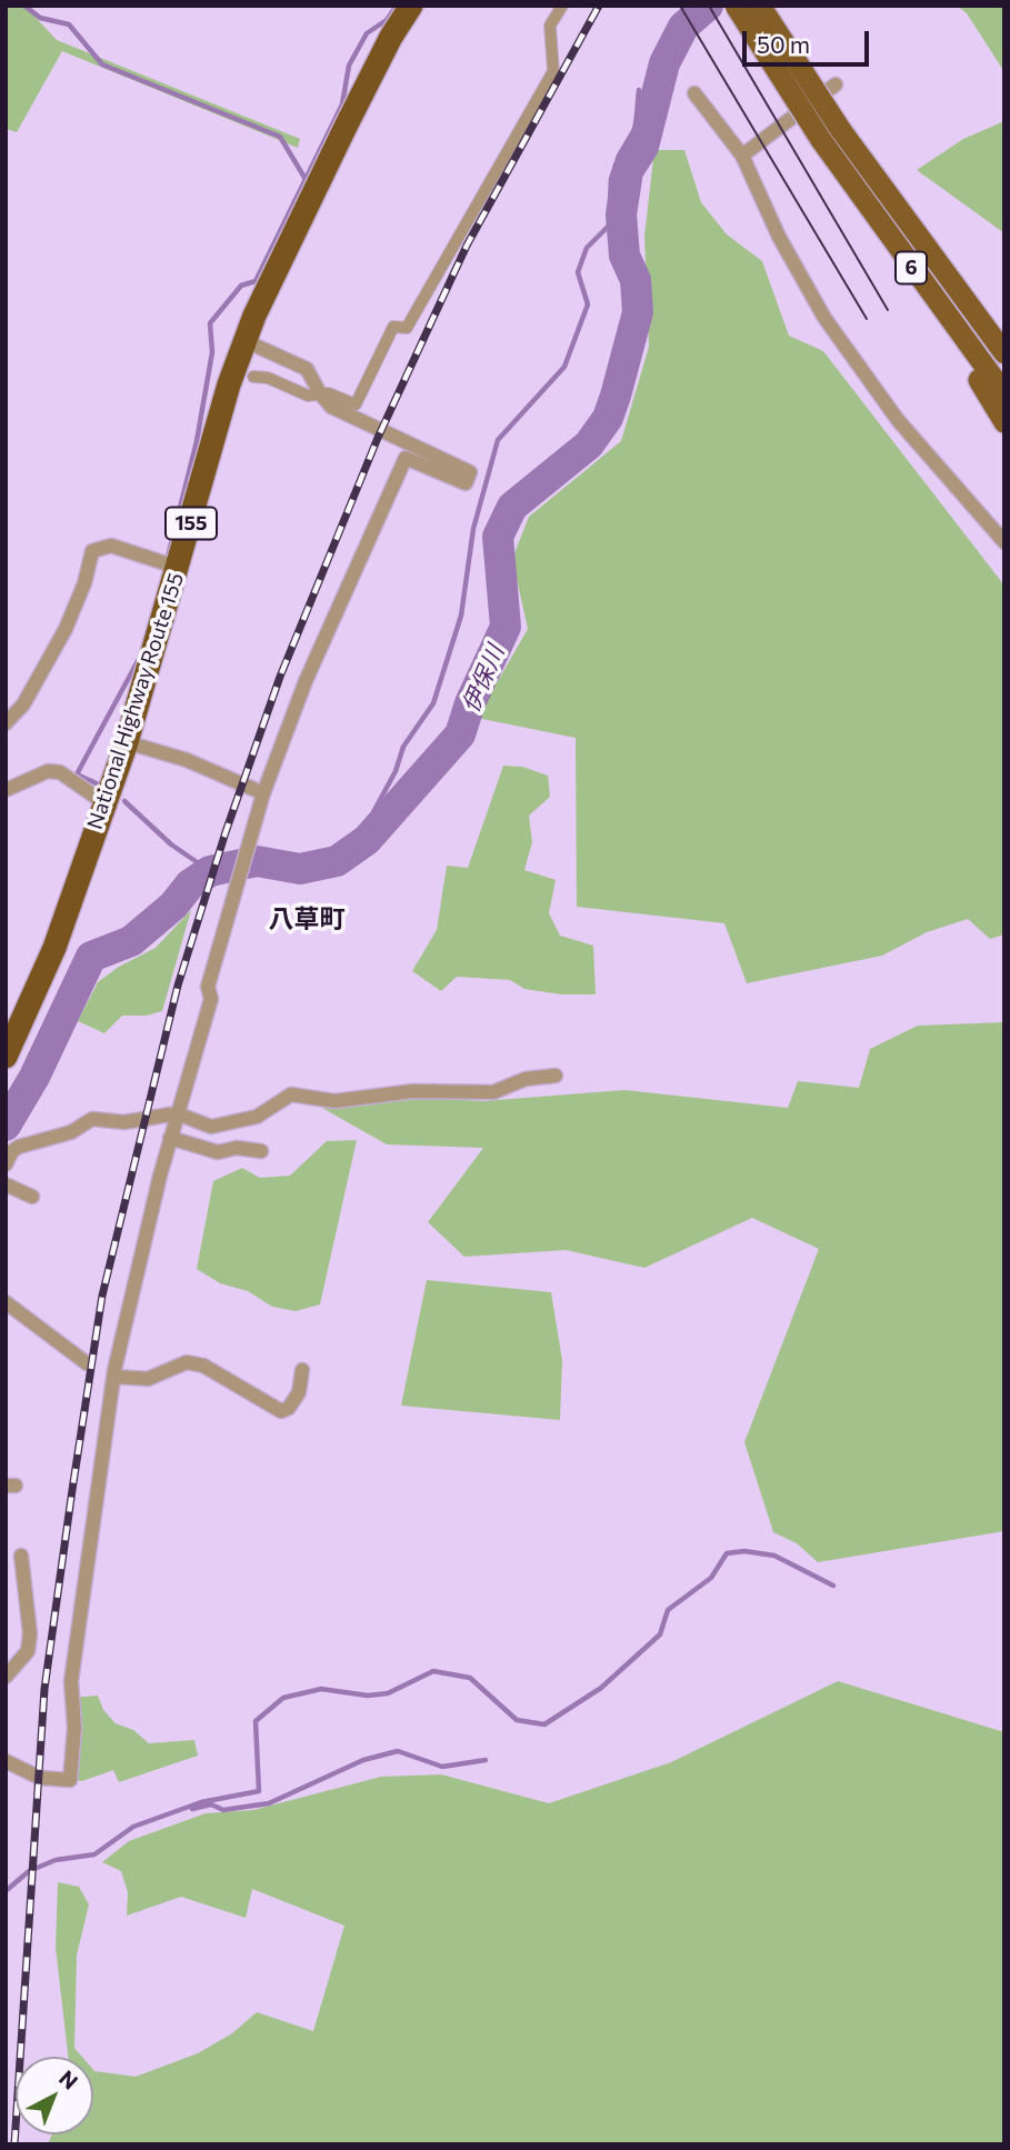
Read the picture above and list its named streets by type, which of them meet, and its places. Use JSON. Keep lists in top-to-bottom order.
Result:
{
  "streets": {
    "highway": ["155", "National Highway Route 155"],
    "main road": ["6"]
  },
  "districts": ["八草町"],
  "water": ["伊保川"],
  "scale_bar": "50 m",
  "north": "top right"
}
